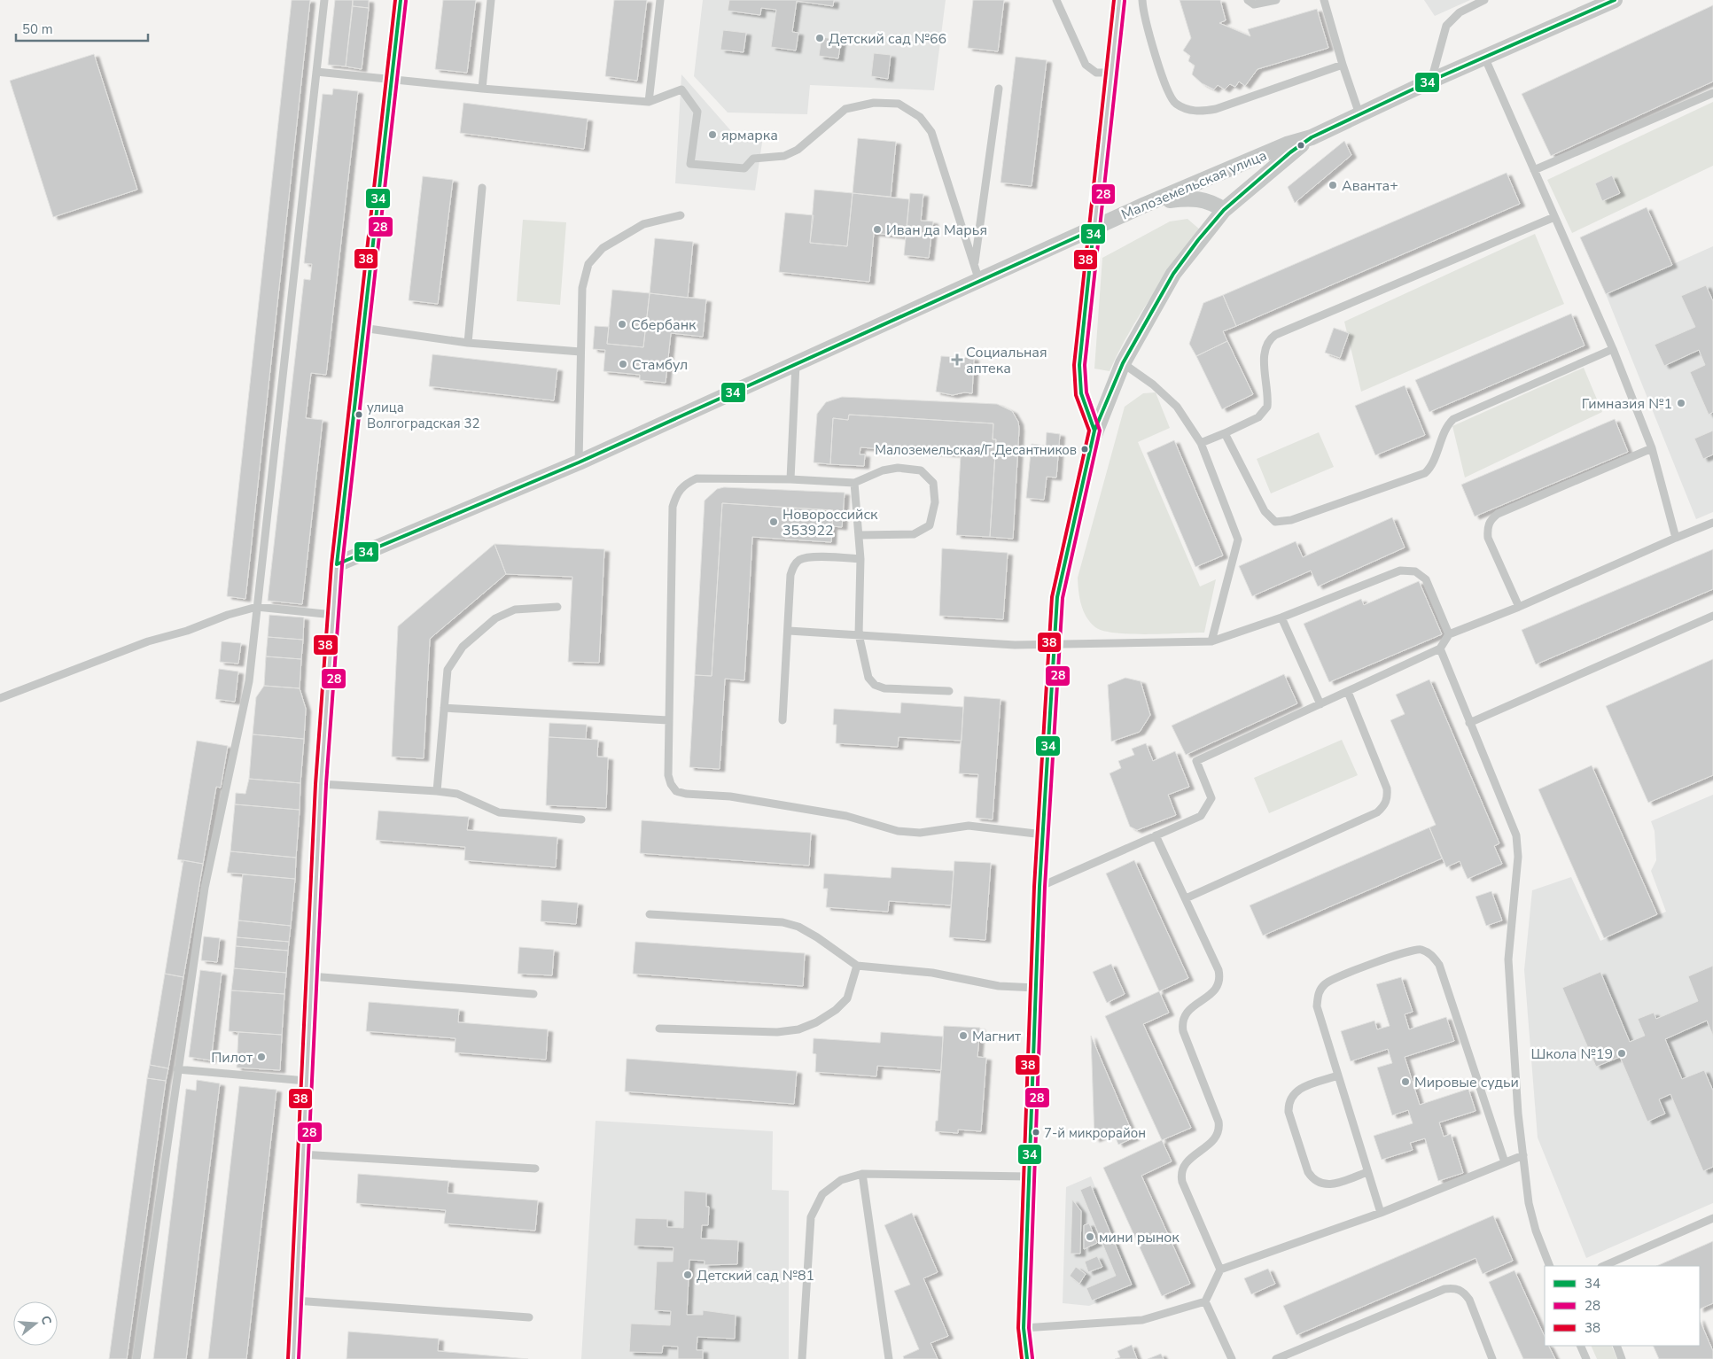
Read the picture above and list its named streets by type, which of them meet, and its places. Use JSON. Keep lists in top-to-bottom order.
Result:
{
  "streets": {
    "street": ["Малоземельская улица"]
  },
  "places": {
    "other": [
      "Детский сад №66",
      "ярмарка",
      "Аванта+",
      "Иван да Марья",
      "Сбербанк",
      "Стамбул",
      "Гимназия №1",
      "улица Волгоградская 32",
      "Малоземельская/Г.Десантников",
      "Новороссийск 353922",
      "Магнит",
      "Школа №19",
      "Пилот",
      "Мировые судьи",
      "7-й микрорайон",
      "мини рынок",
      "Детский сад №81"
    ],
    "health": ["Социальная аптека"]
  },
  "lines": ["transit line 34", "transit line 38", "transit line 28"],
  "legend": ["34", "28", "38"],
  "scale_bar": "50 m",
  "north": "right"
}
